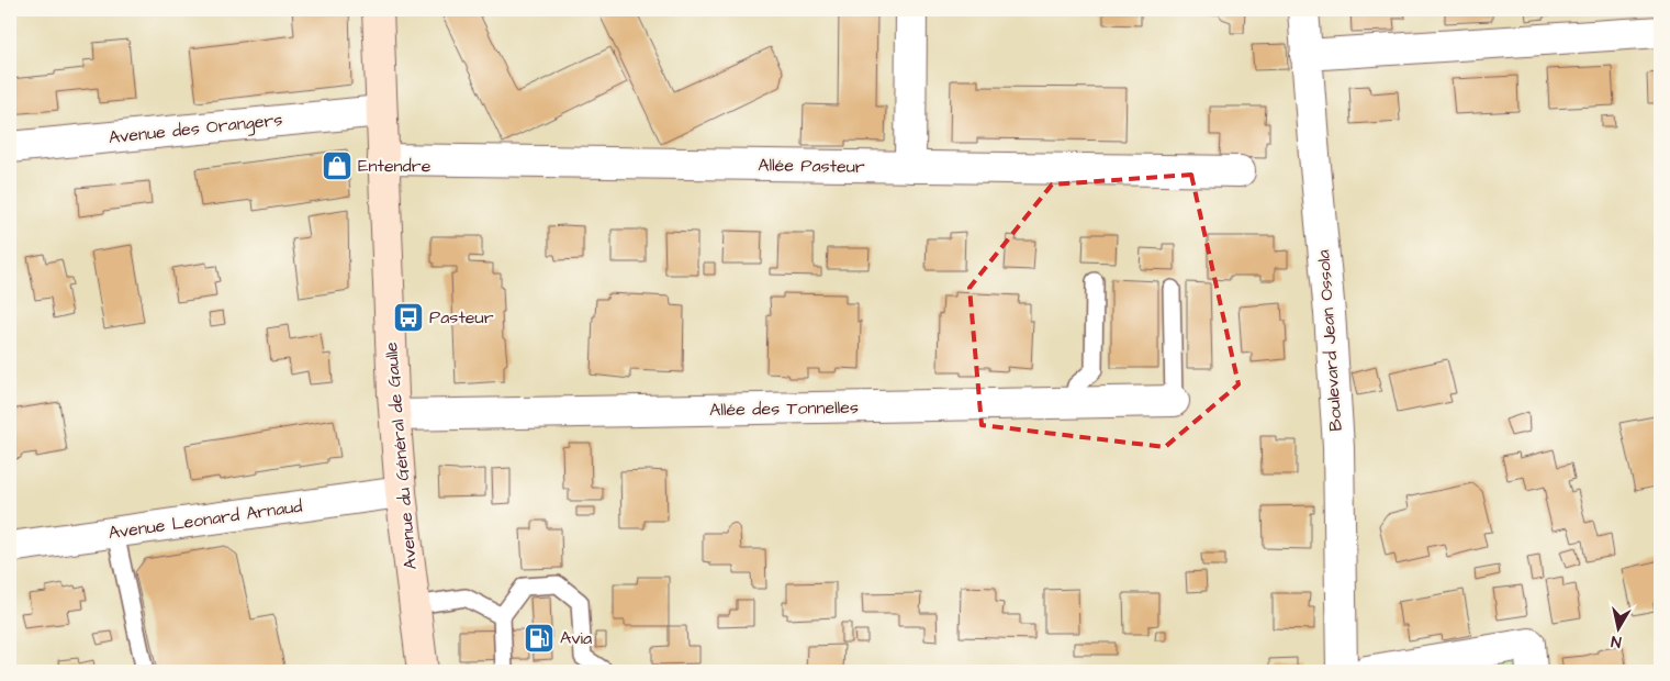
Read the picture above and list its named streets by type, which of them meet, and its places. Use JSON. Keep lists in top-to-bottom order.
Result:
{
  "streets": {
    "main road": ["Avenue du Général de Gaulle"],
    "street": [
      "Avenue des Orangers",
      "Allée Pasteur",
      "Boulevard Jean Ossola",
      "Allée des Tonnelles",
      "Avenue Leonard Arnaud"
    ]
  },
  "crossings": [
    ["Avenue des Orangers", "Avenue du Général de Gaulle"],
    ["Allée Pasteur", "Avenue du Général de Gaulle"],
    ["Allée des Tonnelles", "Avenue du Général de Gaulle"],
    ["Avenue du Général de Gaulle", "Avenue Leonard Arnaud"]
  ],
  "places": {
    "shop": ["Entendre"],
    "bus stop": ["Pasteur"],
    "fuel station": ["Avia"]
  },
  "north": "bottom"
}
